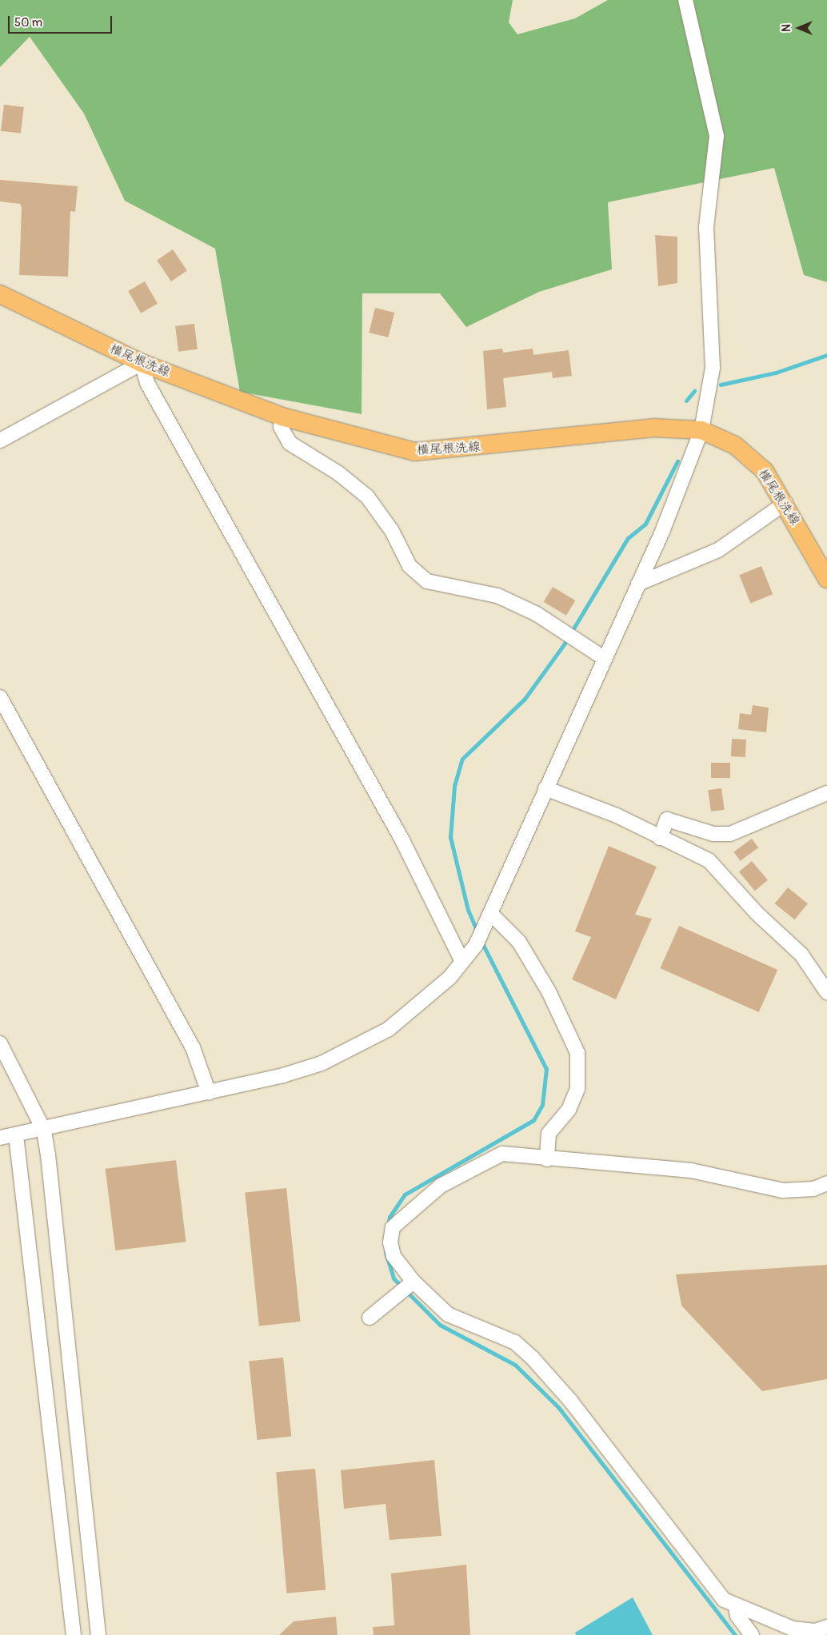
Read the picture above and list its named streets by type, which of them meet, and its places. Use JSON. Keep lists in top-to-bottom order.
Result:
{
  "streets": {
    "main road": ["横尾根洗線"]
  },
  "scale_bar": "50 m",
  "north": "left"
}
